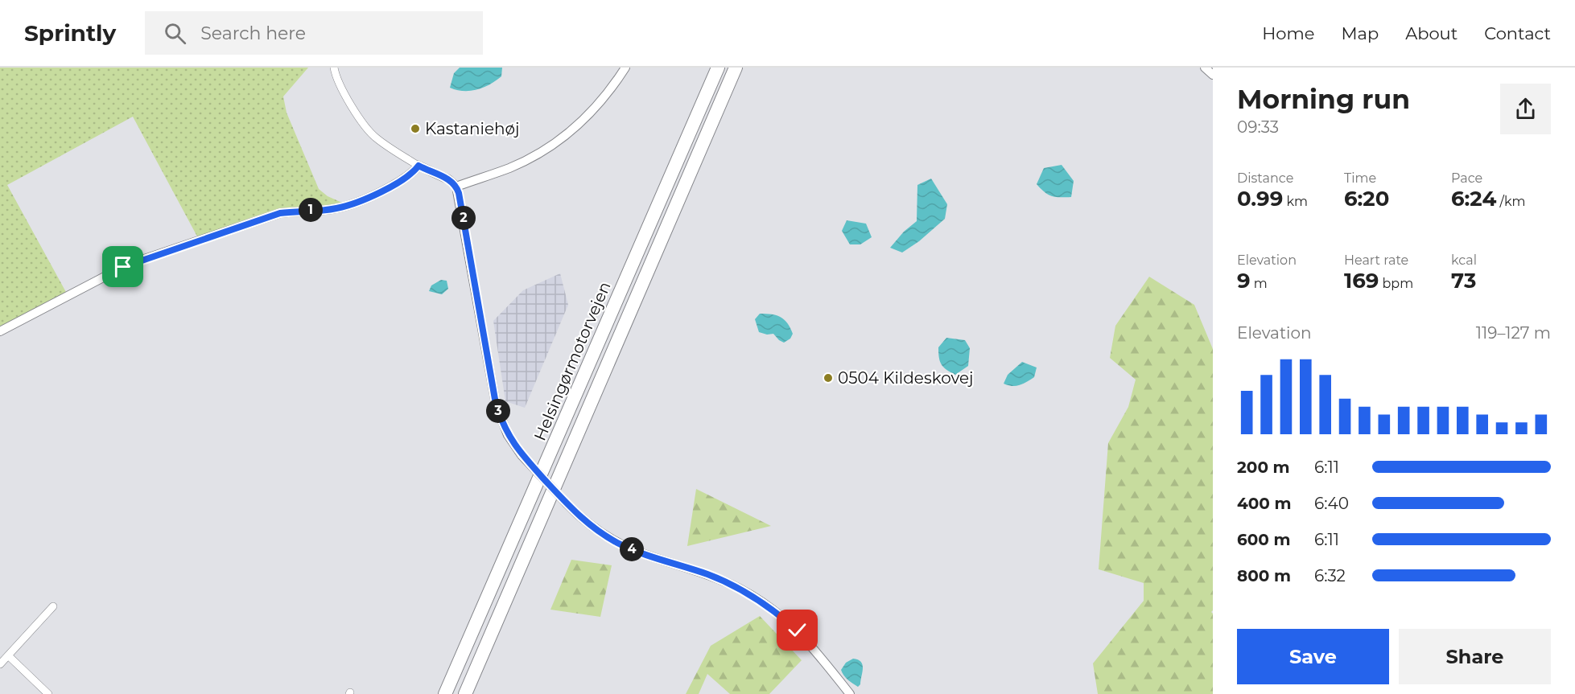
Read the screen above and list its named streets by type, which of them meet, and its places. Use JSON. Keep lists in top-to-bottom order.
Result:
{
  "streets": {
    "highway": ["Helsingørmotorvejen"]
  },
  "places": ["Kastaniehøj", "0504 Kildeskovej"],
  "page": {
    "header": "Sprintly",
    "search": "Search here",
    "nav": [
      "Home",
      "Map",
      "About",
      "Contact"
    ],
    "heading": ["Morning run", "09:33"],
    "stats": [
      ["Distance", "0.99 km"],
      ["Time", "6:20"],
      ["Pace", "6:24 /km"],
      ["Elevation", "9 m"],
      ["Heart rate", "169 bpm"],
      ["kcal", "73"]
    ],
    "pins": [
      "1",
      "2",
      "3",
      "4"
    ],
    "chart": ["Elevation", "119–127 m"],
    "list": [
      {
        "name": "200 m",
        "note": "6:11"
      },
      {
        "name": "400 m",
        "note": "6:40"
      },
      {
        "name": "600 m",
        "note": "6:11"
      },
      {
        "name": "800 m",
        "note": "6:32"
      }
    ],
    "buttons": ["Save", "Share"]
  }
}
